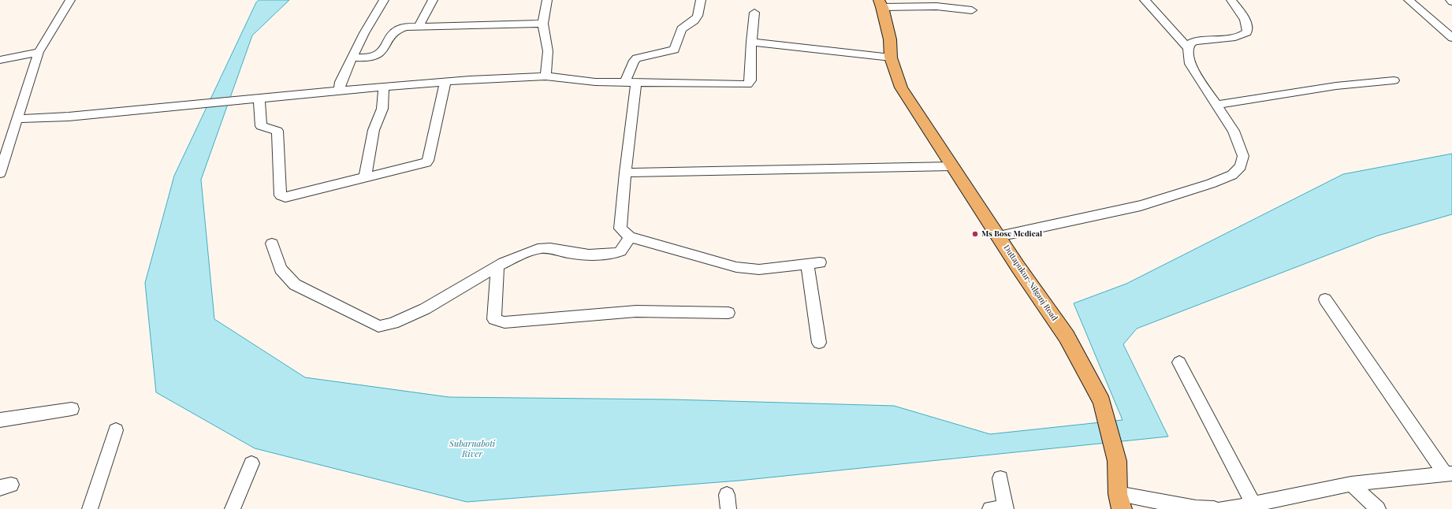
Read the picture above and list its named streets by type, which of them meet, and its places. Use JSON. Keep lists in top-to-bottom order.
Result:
{
  "streets": {
    "main road": ["Duttapukur-Nilganj Road"]
  },
  "water": ["Subarnaboti River"],
  "places": ["Ms Bose Medical"]
}
